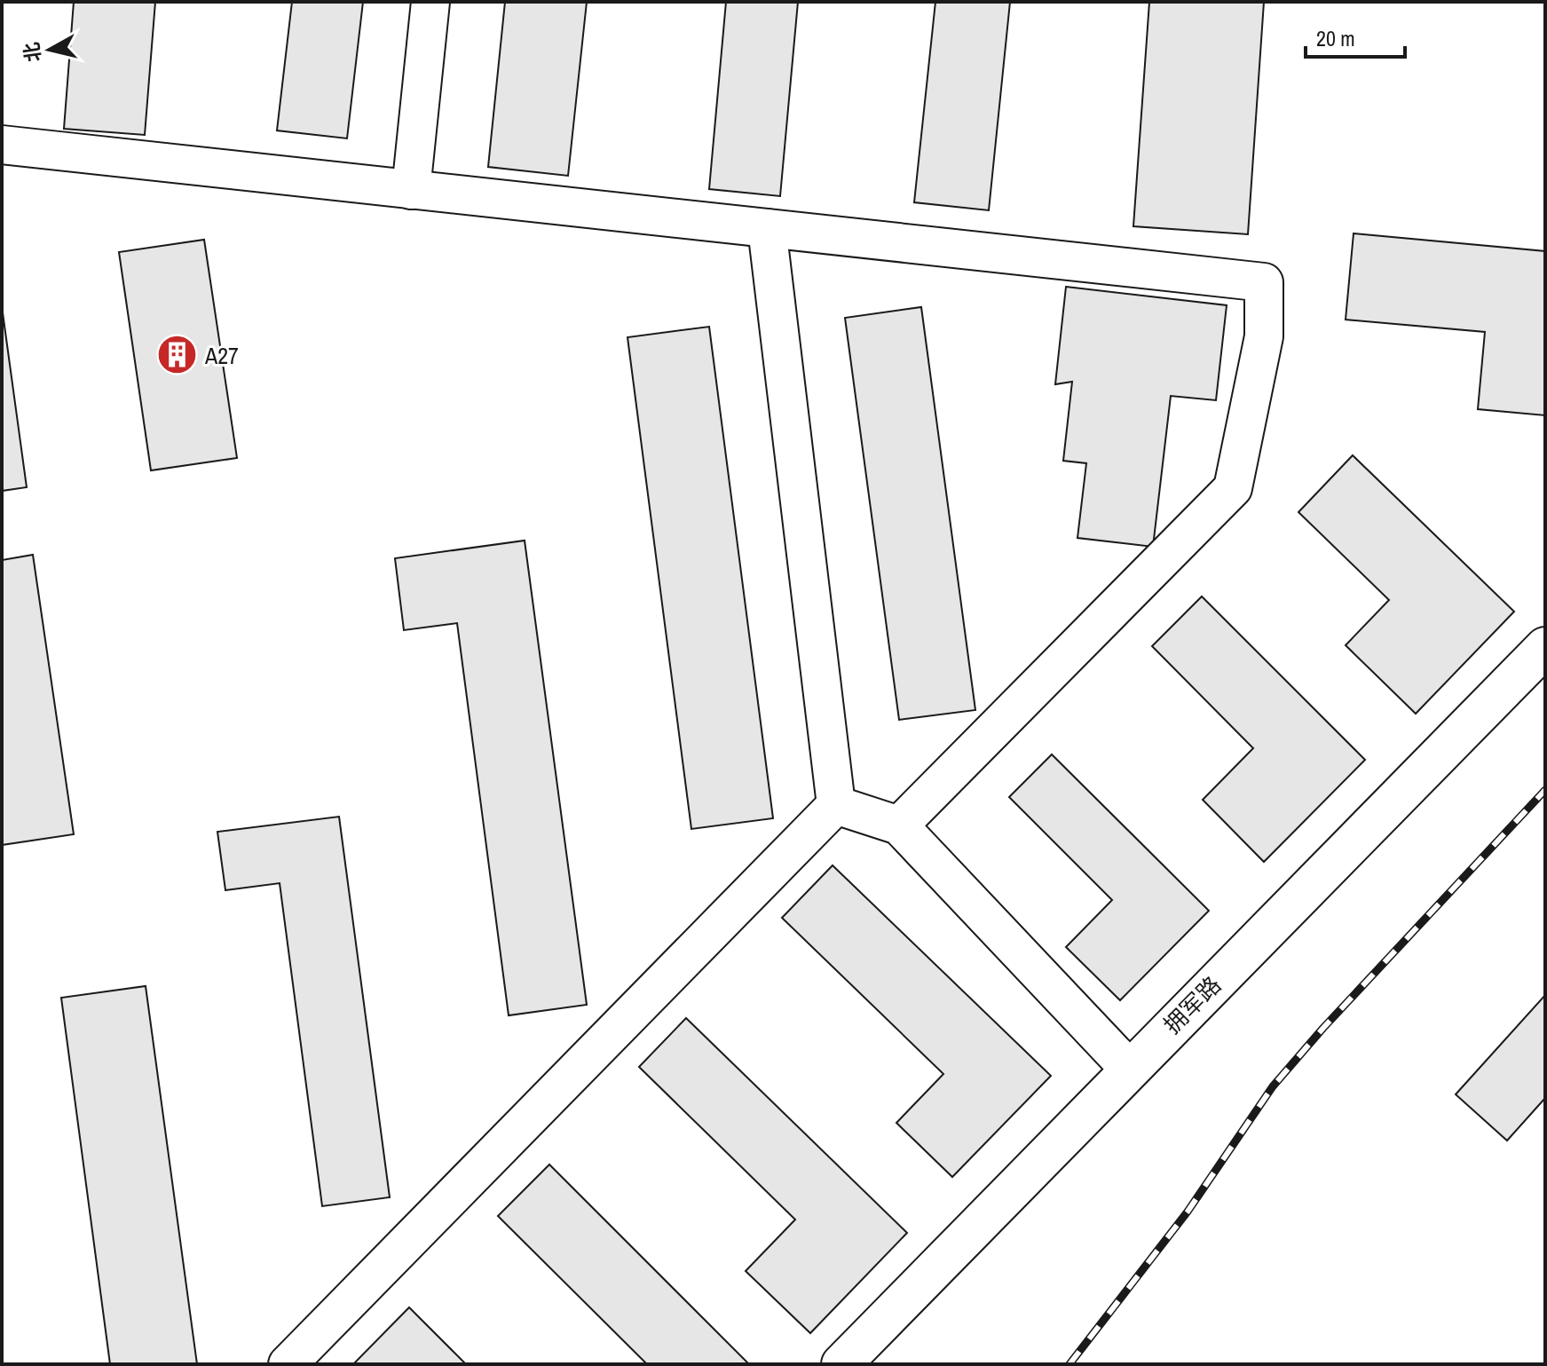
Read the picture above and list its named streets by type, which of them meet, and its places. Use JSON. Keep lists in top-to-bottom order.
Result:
{
  "streets": {
    "main road": ["拥军路"]
  },
  "places": {
    "building": ["A27"]
  },
  "scale_bar": "20 m",
  "north": "left"
}
